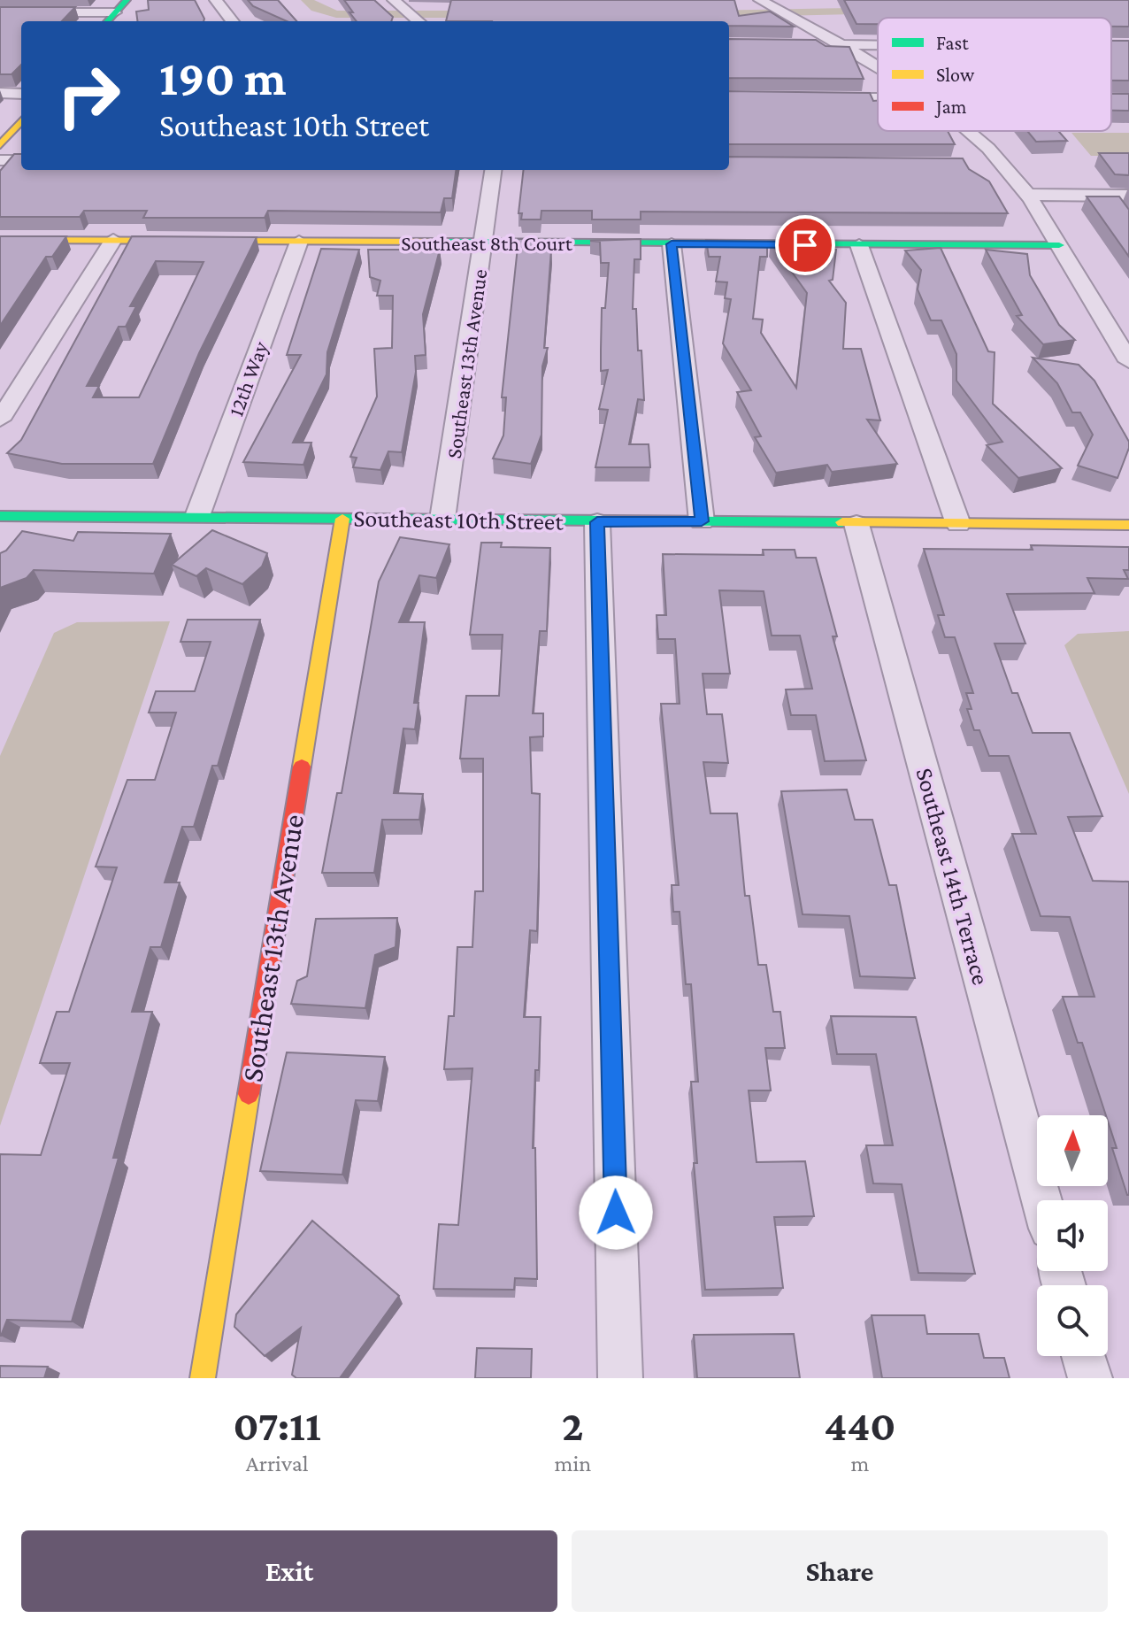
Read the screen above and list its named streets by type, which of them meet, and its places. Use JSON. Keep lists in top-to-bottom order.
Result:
{
  "streets": {
    "street": [
      "Southeast 8th Court",
      "Southeast 13th Avenue",
      "12th Way",
      "Southeast 10th Street",
      "Southeast 14th Terrace"
    ]
  },
  "crossings": [
    ["Southeast 8th Court", "Southeast 13th Avenue"],
    ["Southeast 8th Court", "12th Way"],
    ["Southeast 13th Avenue", "Southeast 10th Street"],
    ["12th Way", "Southeast 10th Street"],
    ["Southeast 10th Street", "Southeast 14th Terrace"]
  ],
  "legend": ["Fast", "Slow", "Jam"],
  "north": "top",
  "page": {
    "turn": ["190 m", "Southeast 10th Street"],
    "eta": [
      "07:11",
      "Arrival",
      "2",
      "min",
      "440",
      "m"
    ],
    "buttons": ["Exit", "Share"]
  }
}
